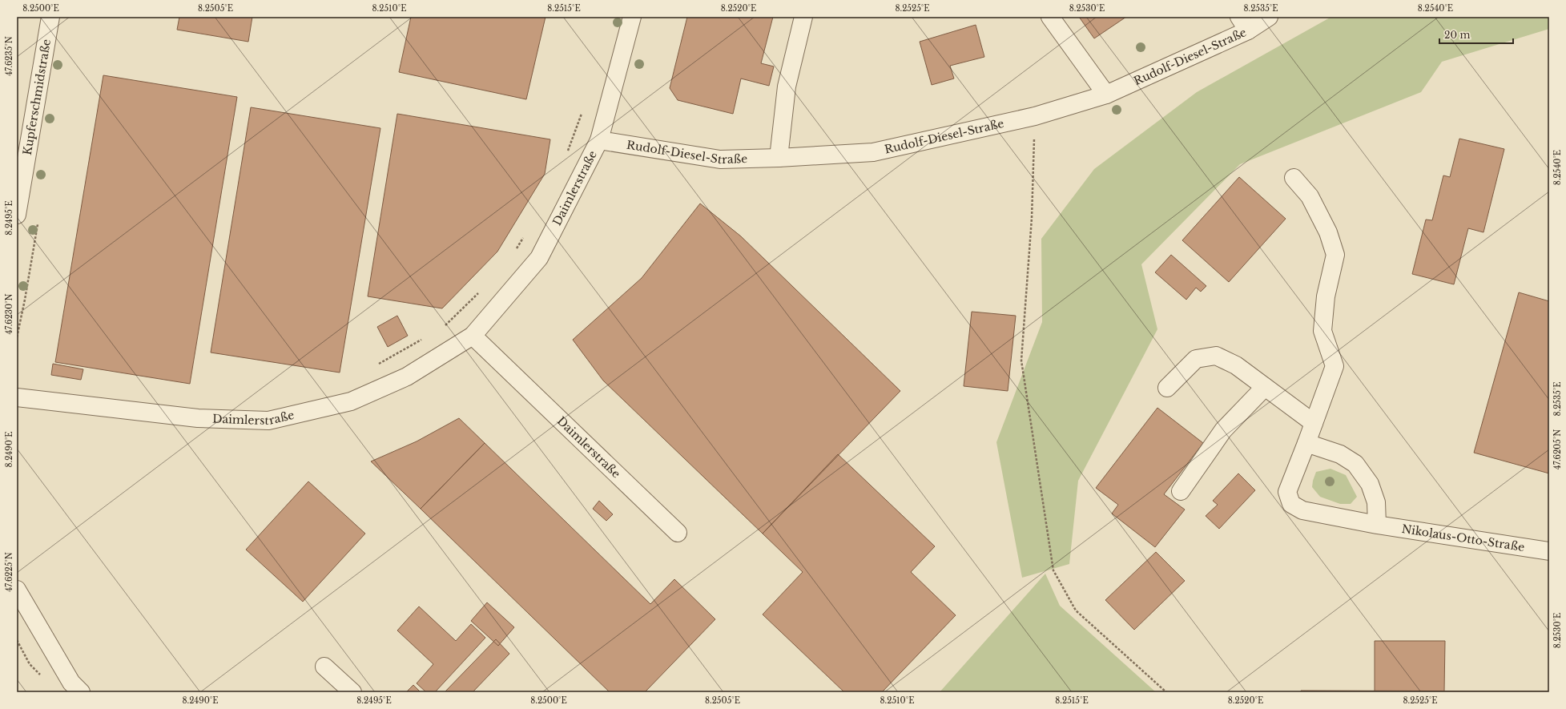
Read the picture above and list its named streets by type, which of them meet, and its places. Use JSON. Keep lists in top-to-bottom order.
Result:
{
  "streets": {
    "street": [
      "Rudolf-Diesel-Straße",
      "Kupferschmidstraße",
      "Daimlerstraße",
      "Nikolaus-Otto-Straße"
    ]
  },
  "crossings": [
    ["Rudolf-Diesel-Straße", "Daimlerstraße"]
  ],
  "scale_bar": "20 m",
  "coordinates": [
    "8.2500°E",
    "8.2505°E",
    "8.2510°E",
    "8.2515°E",
    "8.2520°E",
    "8.2525°E",
    "8.2530°E",
    "8.2535°E",
    "8.2540°E",
    "47.6235°N",
    "8.2495°E",
    "47.6230°N",
    "8.2490°E",
    "47.6205°N",
    "47.6225°N"
  ]
}
